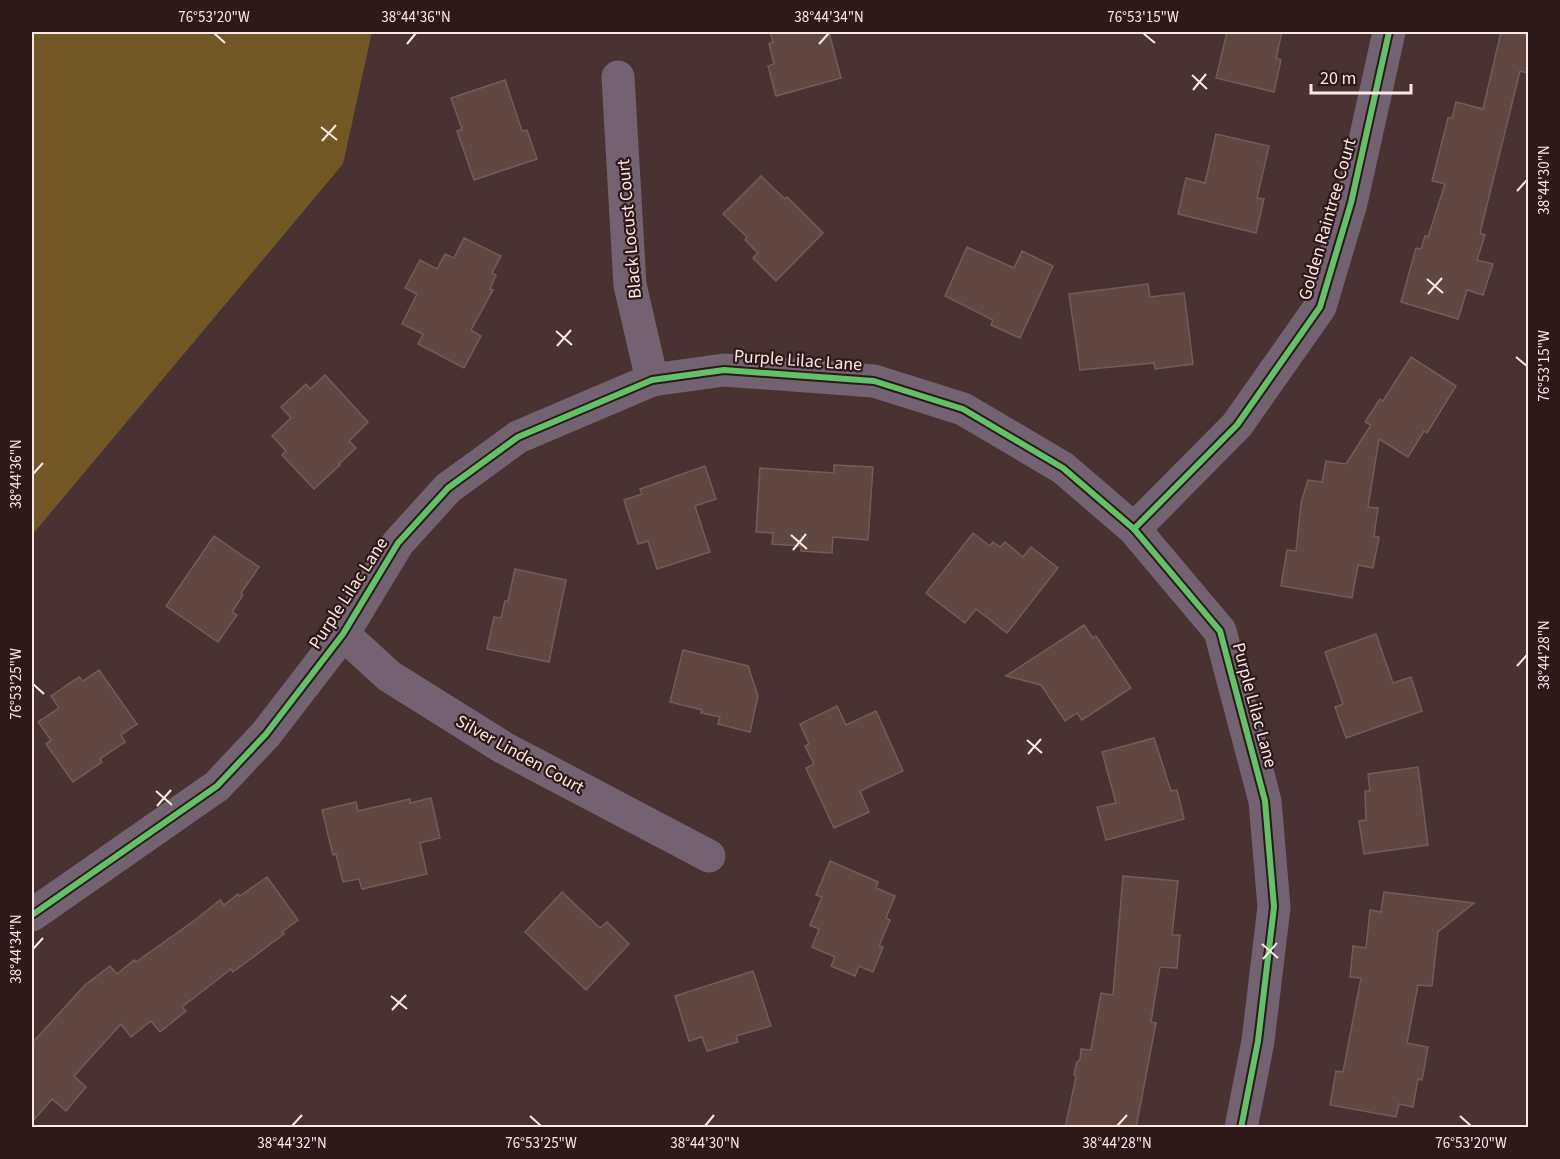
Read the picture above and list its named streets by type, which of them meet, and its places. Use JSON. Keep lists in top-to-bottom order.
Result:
{
  "streets": {
    "street": [
      "Golden Raintree Court",
      "Black Locust Court",
      "Purple Lilac Lane",
      "Silver Linden Court"
    ]
  },
  "crossings": [
    ["Golden Raintree Court", "Purple Lilac Lane"],
    ["Black Locust Court", "Purple Lilac Lane"],
    ["Purple Lilac Lane", "Silver Linden Court"]
  ],
  "scale_bar": "20 m",
  "coordinates": [
    "76°53'20\"W",
    "38°44'36\"N",
    "38°44'34\"N",
    "76°53'15\"W",
    "38°44'30\"N",
    "38°44'28\"N",
    "76°53'25\"W",
    "38°44'32\"N"
  ]
}
